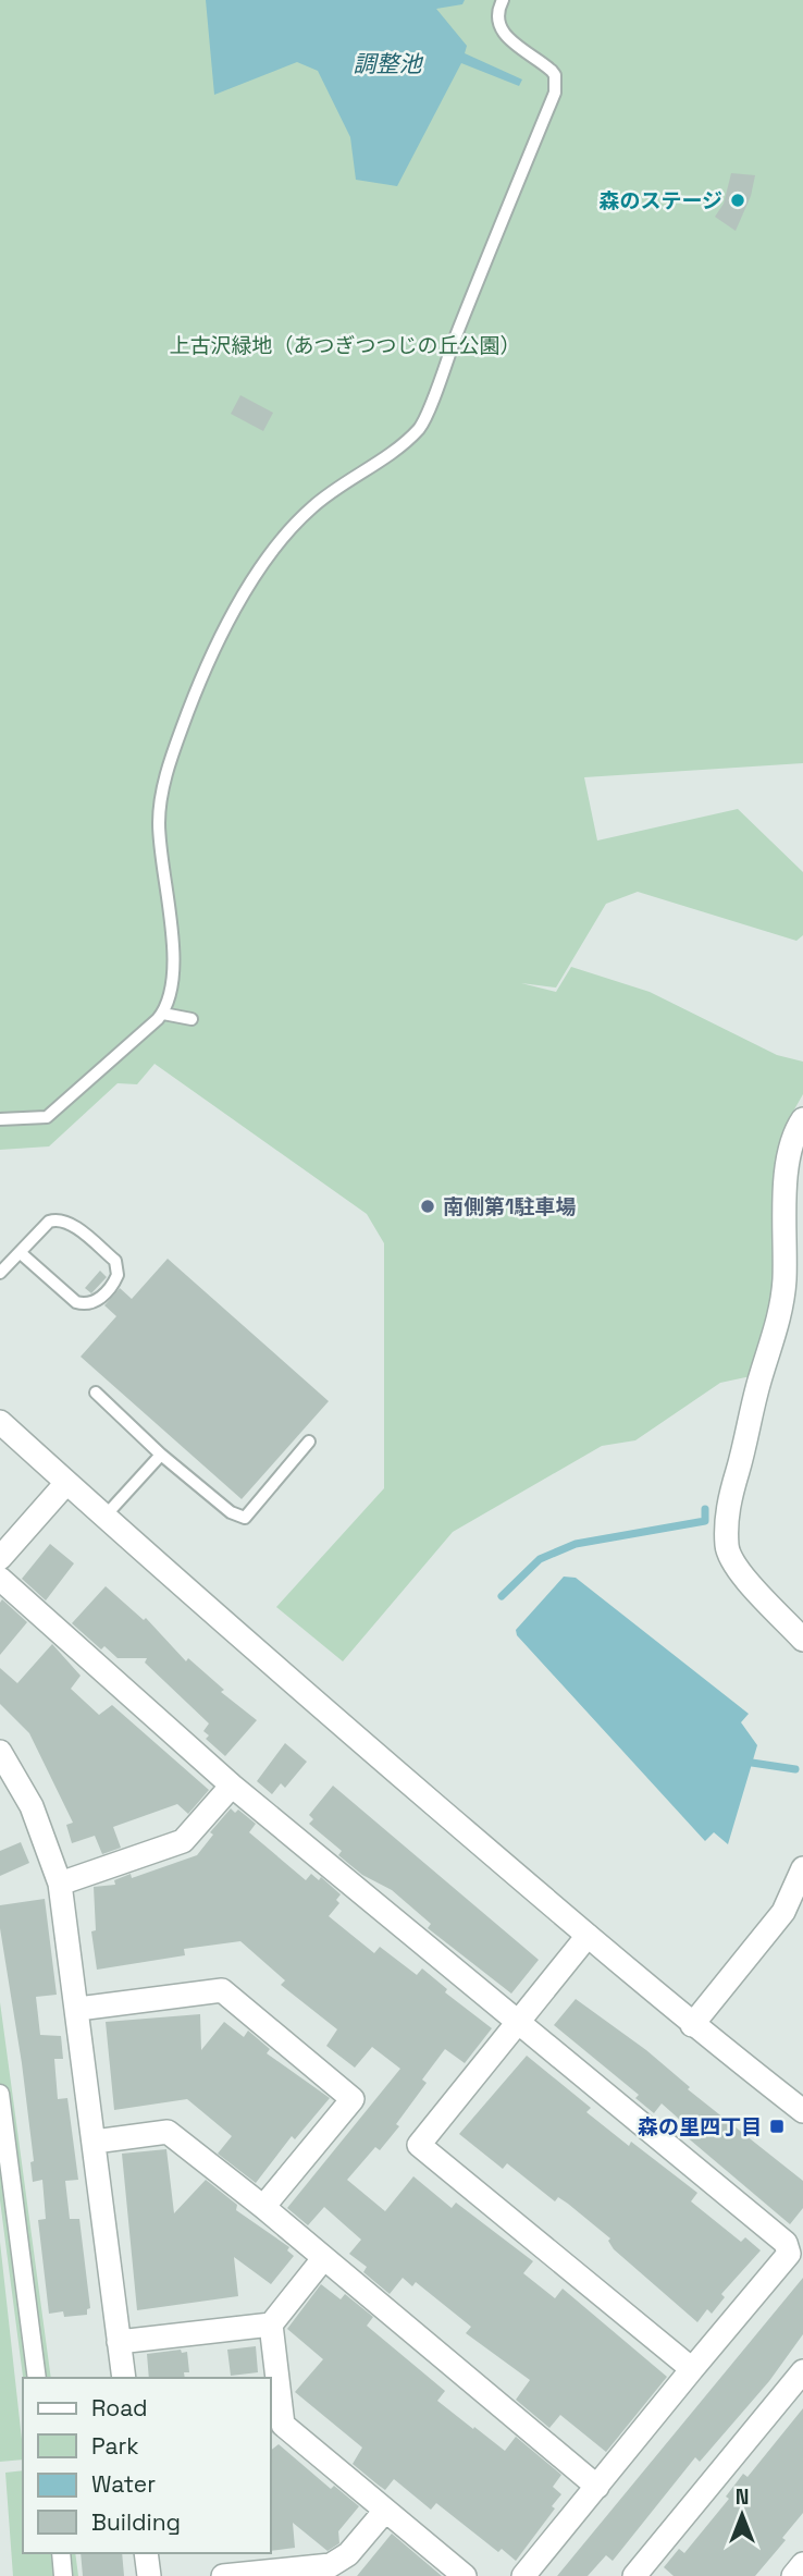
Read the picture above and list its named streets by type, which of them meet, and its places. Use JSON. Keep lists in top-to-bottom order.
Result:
{
  "water": ["調整池"],
  "parks": ["上古沢緑地（あつぎつつじの丘公園）"],
  "places": {
    "other": ["森のステージ", "南側第1駐車場"],
    "transit": ["森の里四丁目"]
  },
  "legend": [
    "Road",
    "Park",
    "Water",
    "Building"
  ],
  "north": "top"
}
